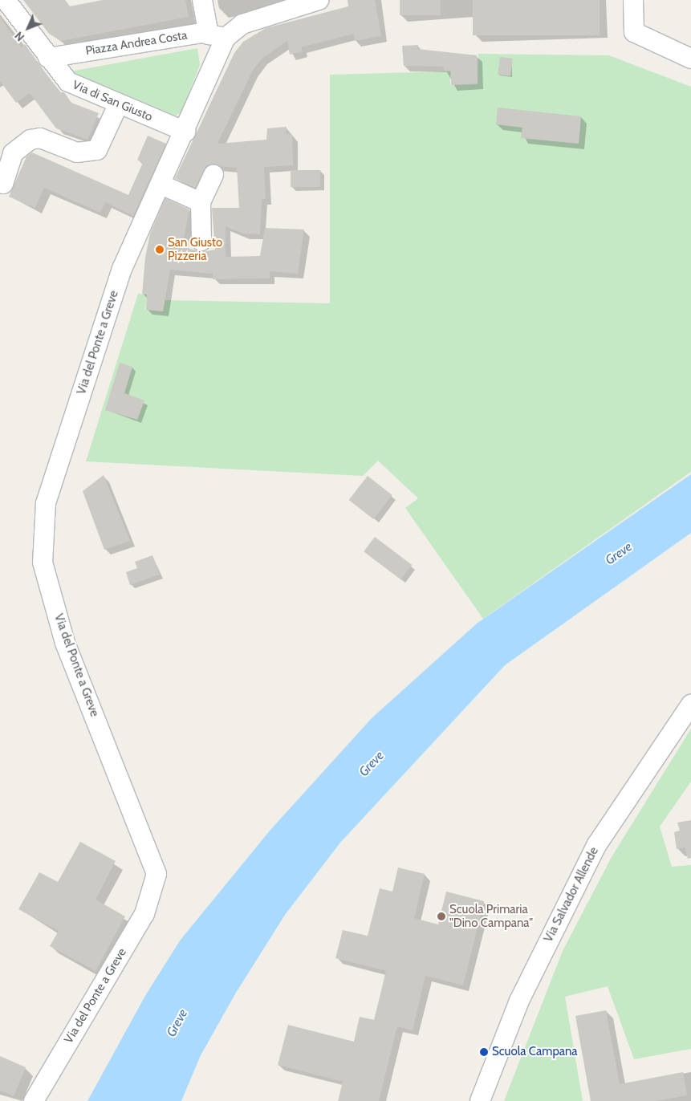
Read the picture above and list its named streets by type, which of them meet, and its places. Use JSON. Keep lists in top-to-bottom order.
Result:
{
  "streets": {
    "street": [
      "Piazza Andrea Costa",
      "Via di San Giusto",
      "Via del Ponte a Greve",
      "Via Salvador Allende"
    ]
  },
  "crossings": [
    ["Piazza Andrea Costa", "Via di San Giusto"],
    ["Piazza Andrea Costa", "Via del Ponte a Greve"],
    ["Via di San Giusto", "Via del Ponte a Greve"]
  ],
  "water": ["Greve"],
  "places": ["San Giusto Pizzeria", "Scuola Primaria \"Dino Campana\"", "Scuola Campana"],
  "north": "bottom left"
}
